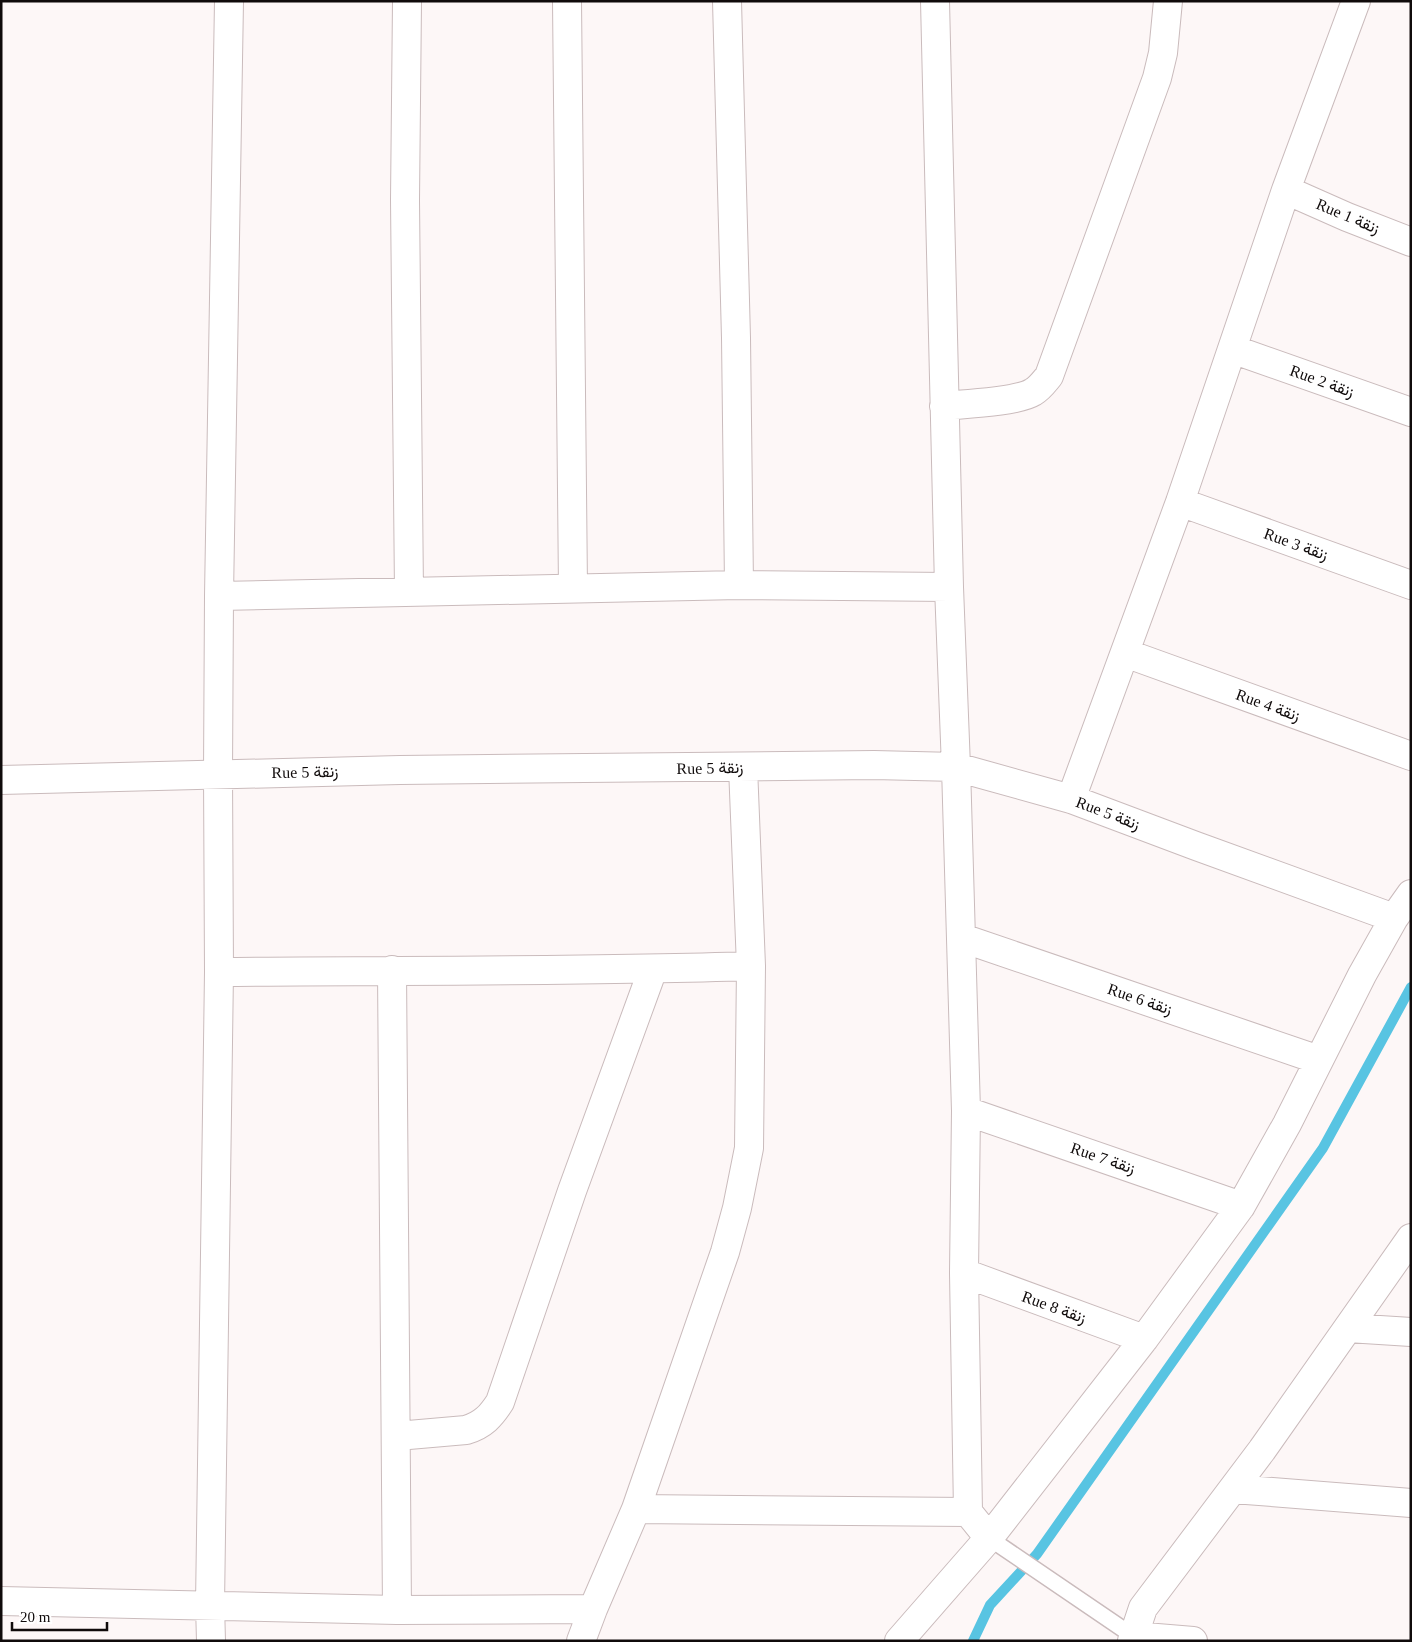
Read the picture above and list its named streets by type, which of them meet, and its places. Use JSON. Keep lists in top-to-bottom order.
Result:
{
  "streets": {
    "street": [
      "Rue 1 زنقة",
      "Rue 2 زنقة",
      "Rue 3 زنقة",
      "Rue 4 زنقة",
      "Rue 5 زنقة",
      "Rue 6 زنقة",
      "Rue 7 زنقة",
      "Rue 8 زنقة"
    ]
  },
  "scale_bar": "20 m"
}
